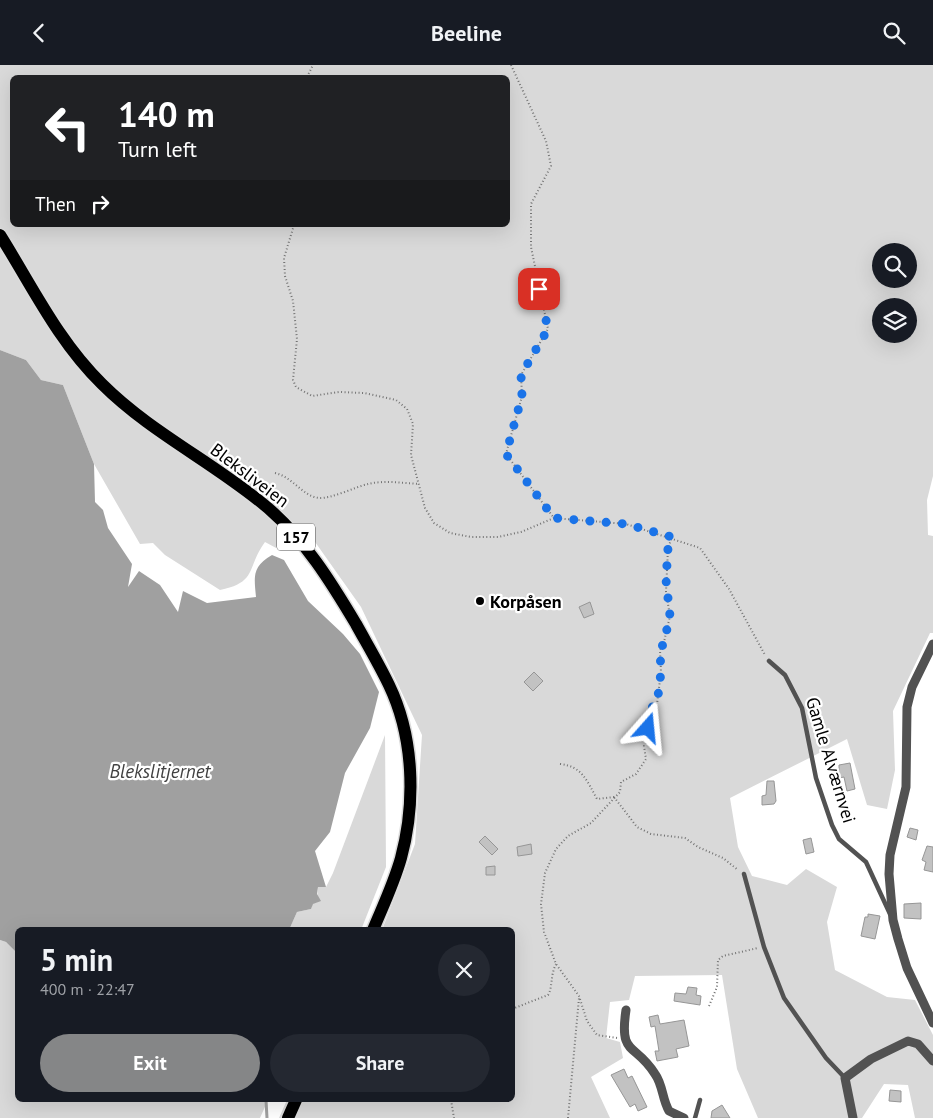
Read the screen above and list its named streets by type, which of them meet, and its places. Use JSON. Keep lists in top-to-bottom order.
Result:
{
  "streets": {
    "main road": ["Bleksliveien", "157"],
    "street": ["Gamle Alværnvei"]
  },
  "water": ["Blekslitjernet"],
  "places": ["Korpåsen"],
  "page": {
    "header": "Beeline",
    "turn": ["140 m", "Turn left"],
    "then": "Then",
    "heading": ["5 min", "400 m · 22:47"],
    "buttons": ["Exit", "Share"]
  }
}
